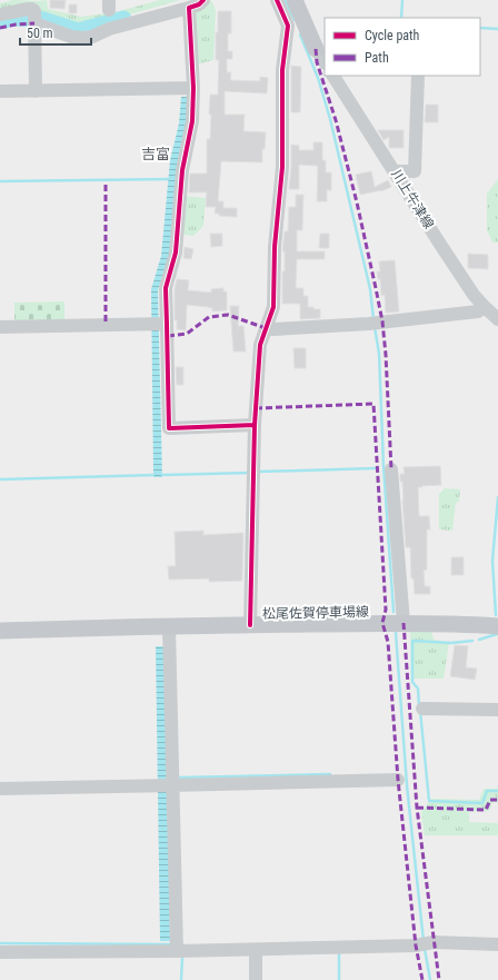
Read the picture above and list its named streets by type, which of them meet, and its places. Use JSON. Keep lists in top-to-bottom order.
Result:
{
  "streets": {
    "main road": ["松尾佐賀停車場線"],
    "street": ["川上牛津線"]
  },
  "districts": ["吉富"],
  "legend": ["Cycle path", "Path"],
  "scale_bar": "50 m"
}
